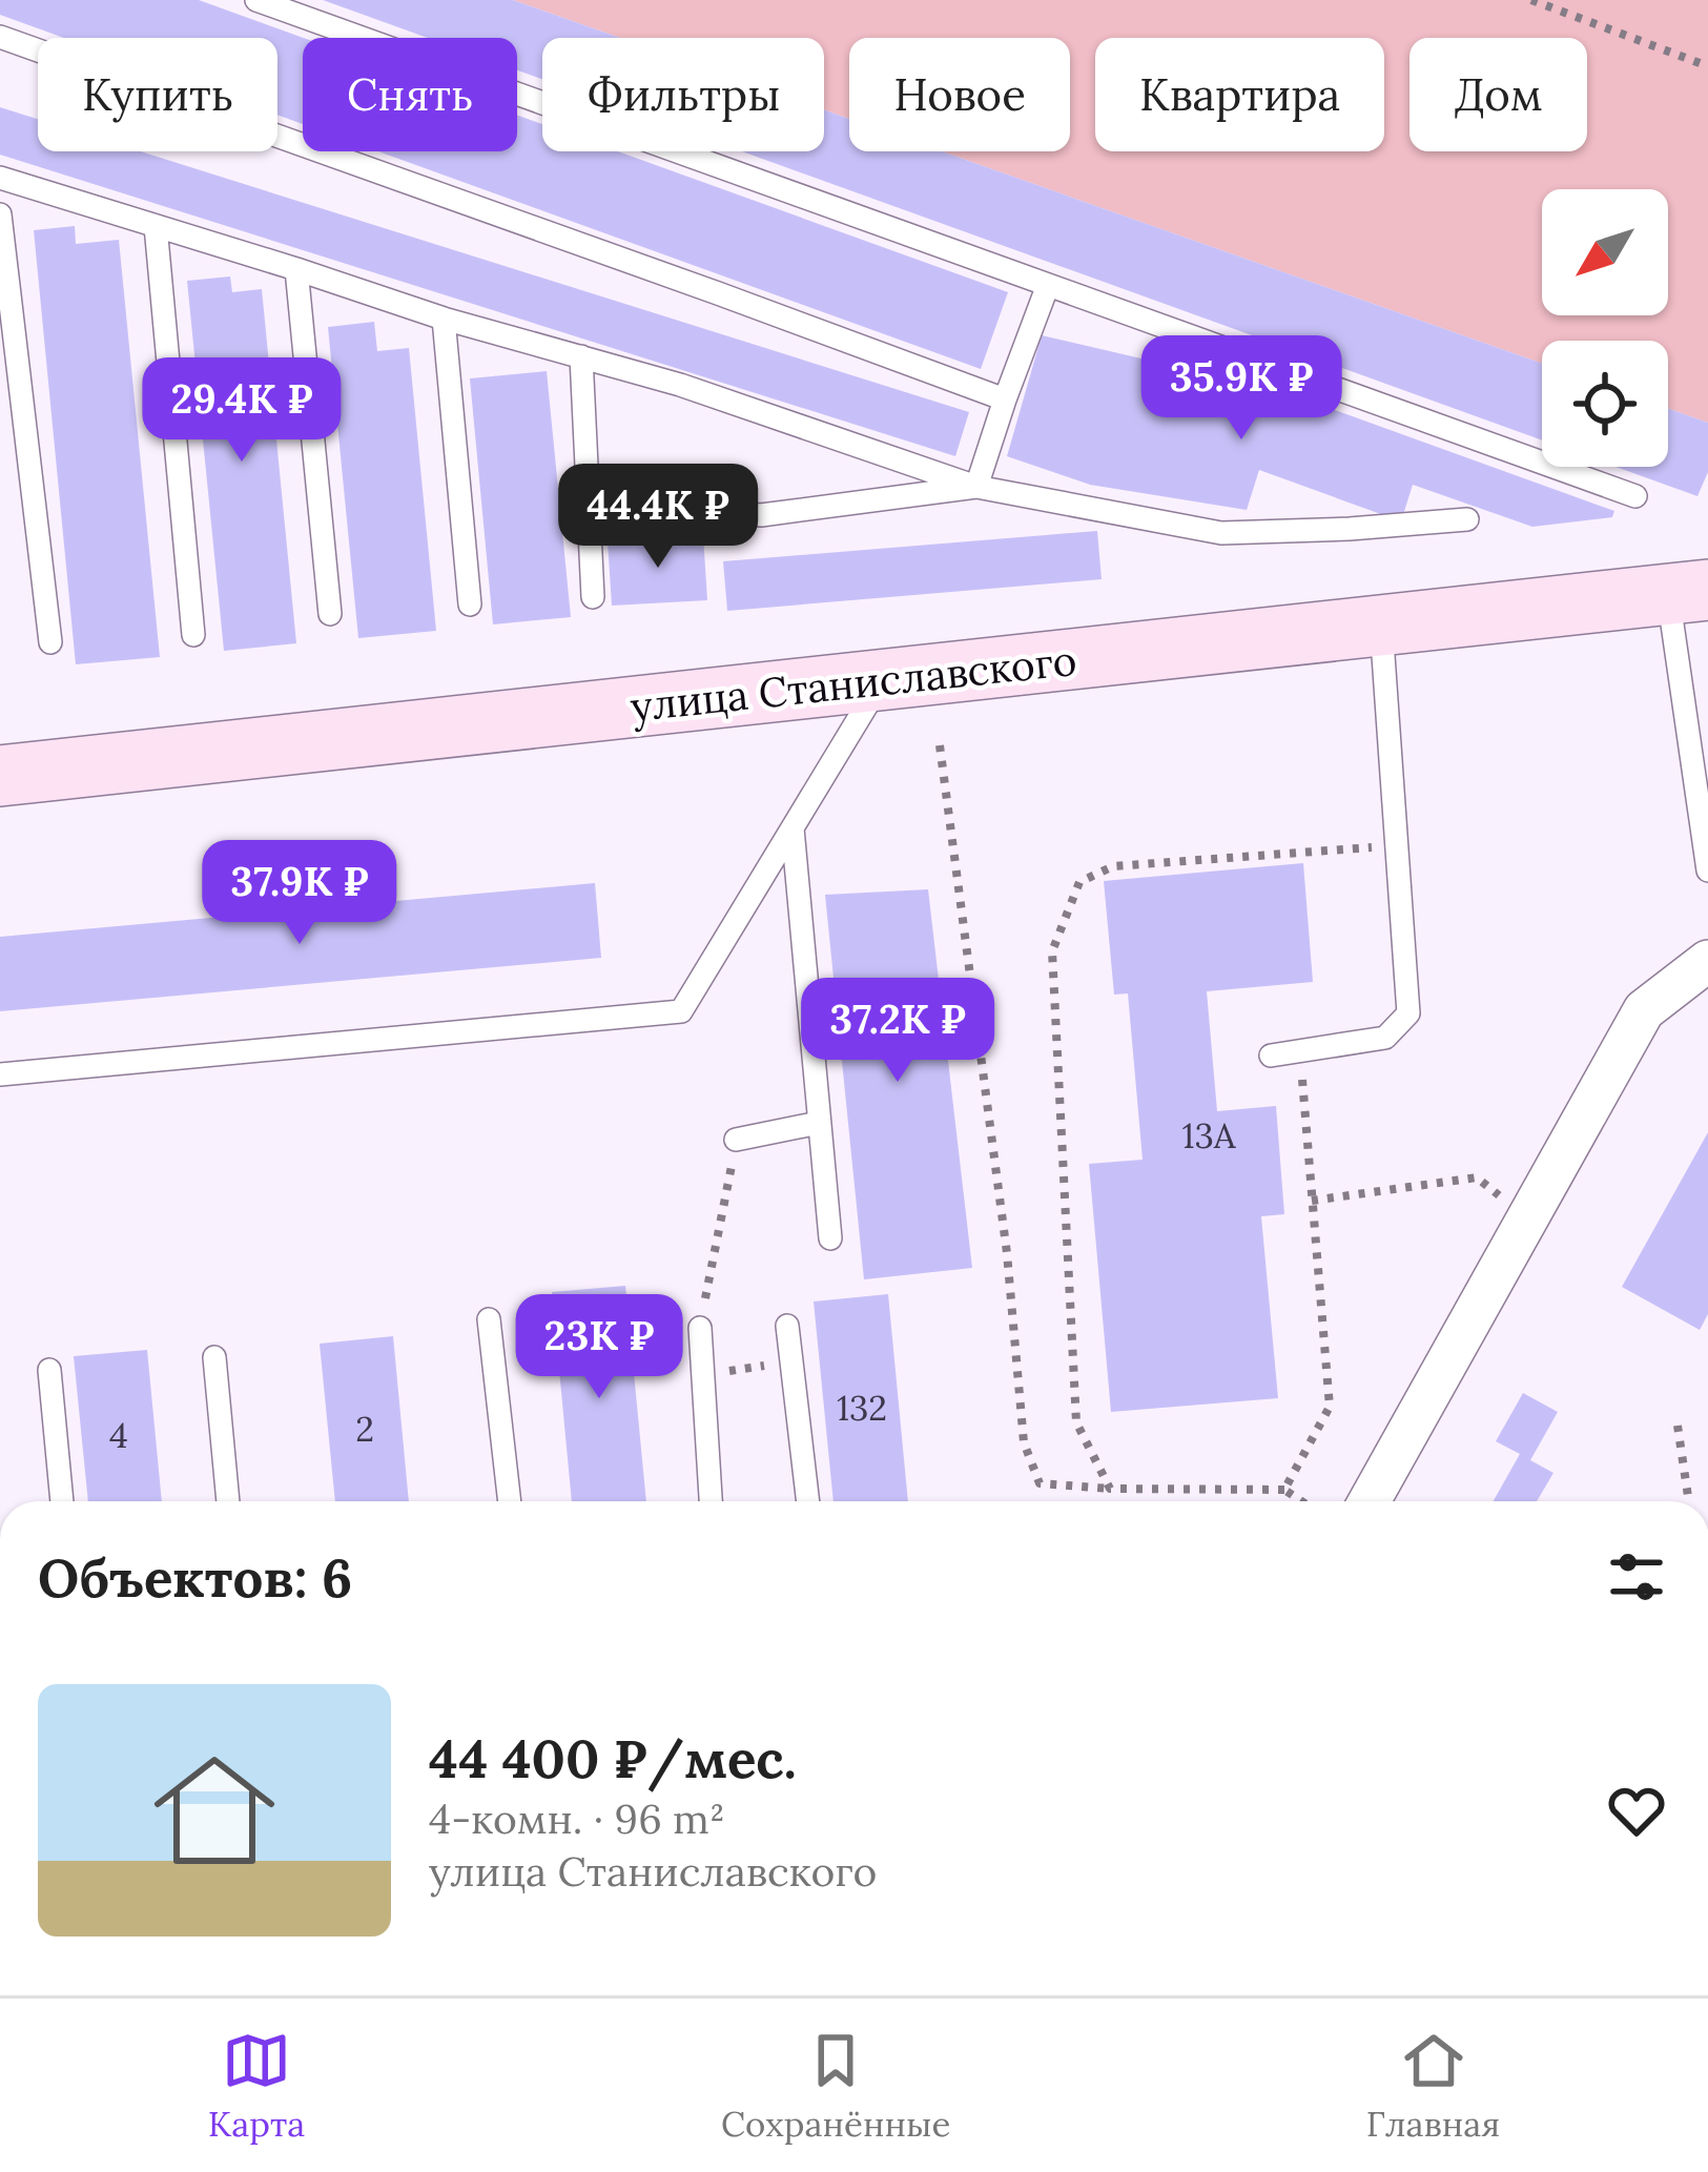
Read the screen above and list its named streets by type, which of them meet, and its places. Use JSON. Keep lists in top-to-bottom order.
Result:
{
  "streets": {
    "main road": ["улица Станиславского"]
  },
  "house_numbers": [
    "13А",
    "132",
    "2",
    "4"
  ],
  "north": "bottom left",
  "page": {
    "chip": [
      "Купить",
      "Снять",
      "Фильтры",
      "Новое",
      "Квартира",
      "Дом"
    ],
    "price": [
      "35.9K ₽",
      "29.4K ₽",
      "44.4K ₽",
      "37.9K ₽",
      "37.2K ₽",
      "23K ₽"
    ],
    "heading": "Объектов: 6",
    "list": [
      {
        "name": "44 400 ₽/мес.",
        "note": "4-комн. · 96 m² · улица Станиславского"
      }
    ],
    "tabs": ["Карта", "Сохранённые", "Главная"]
  }
}
